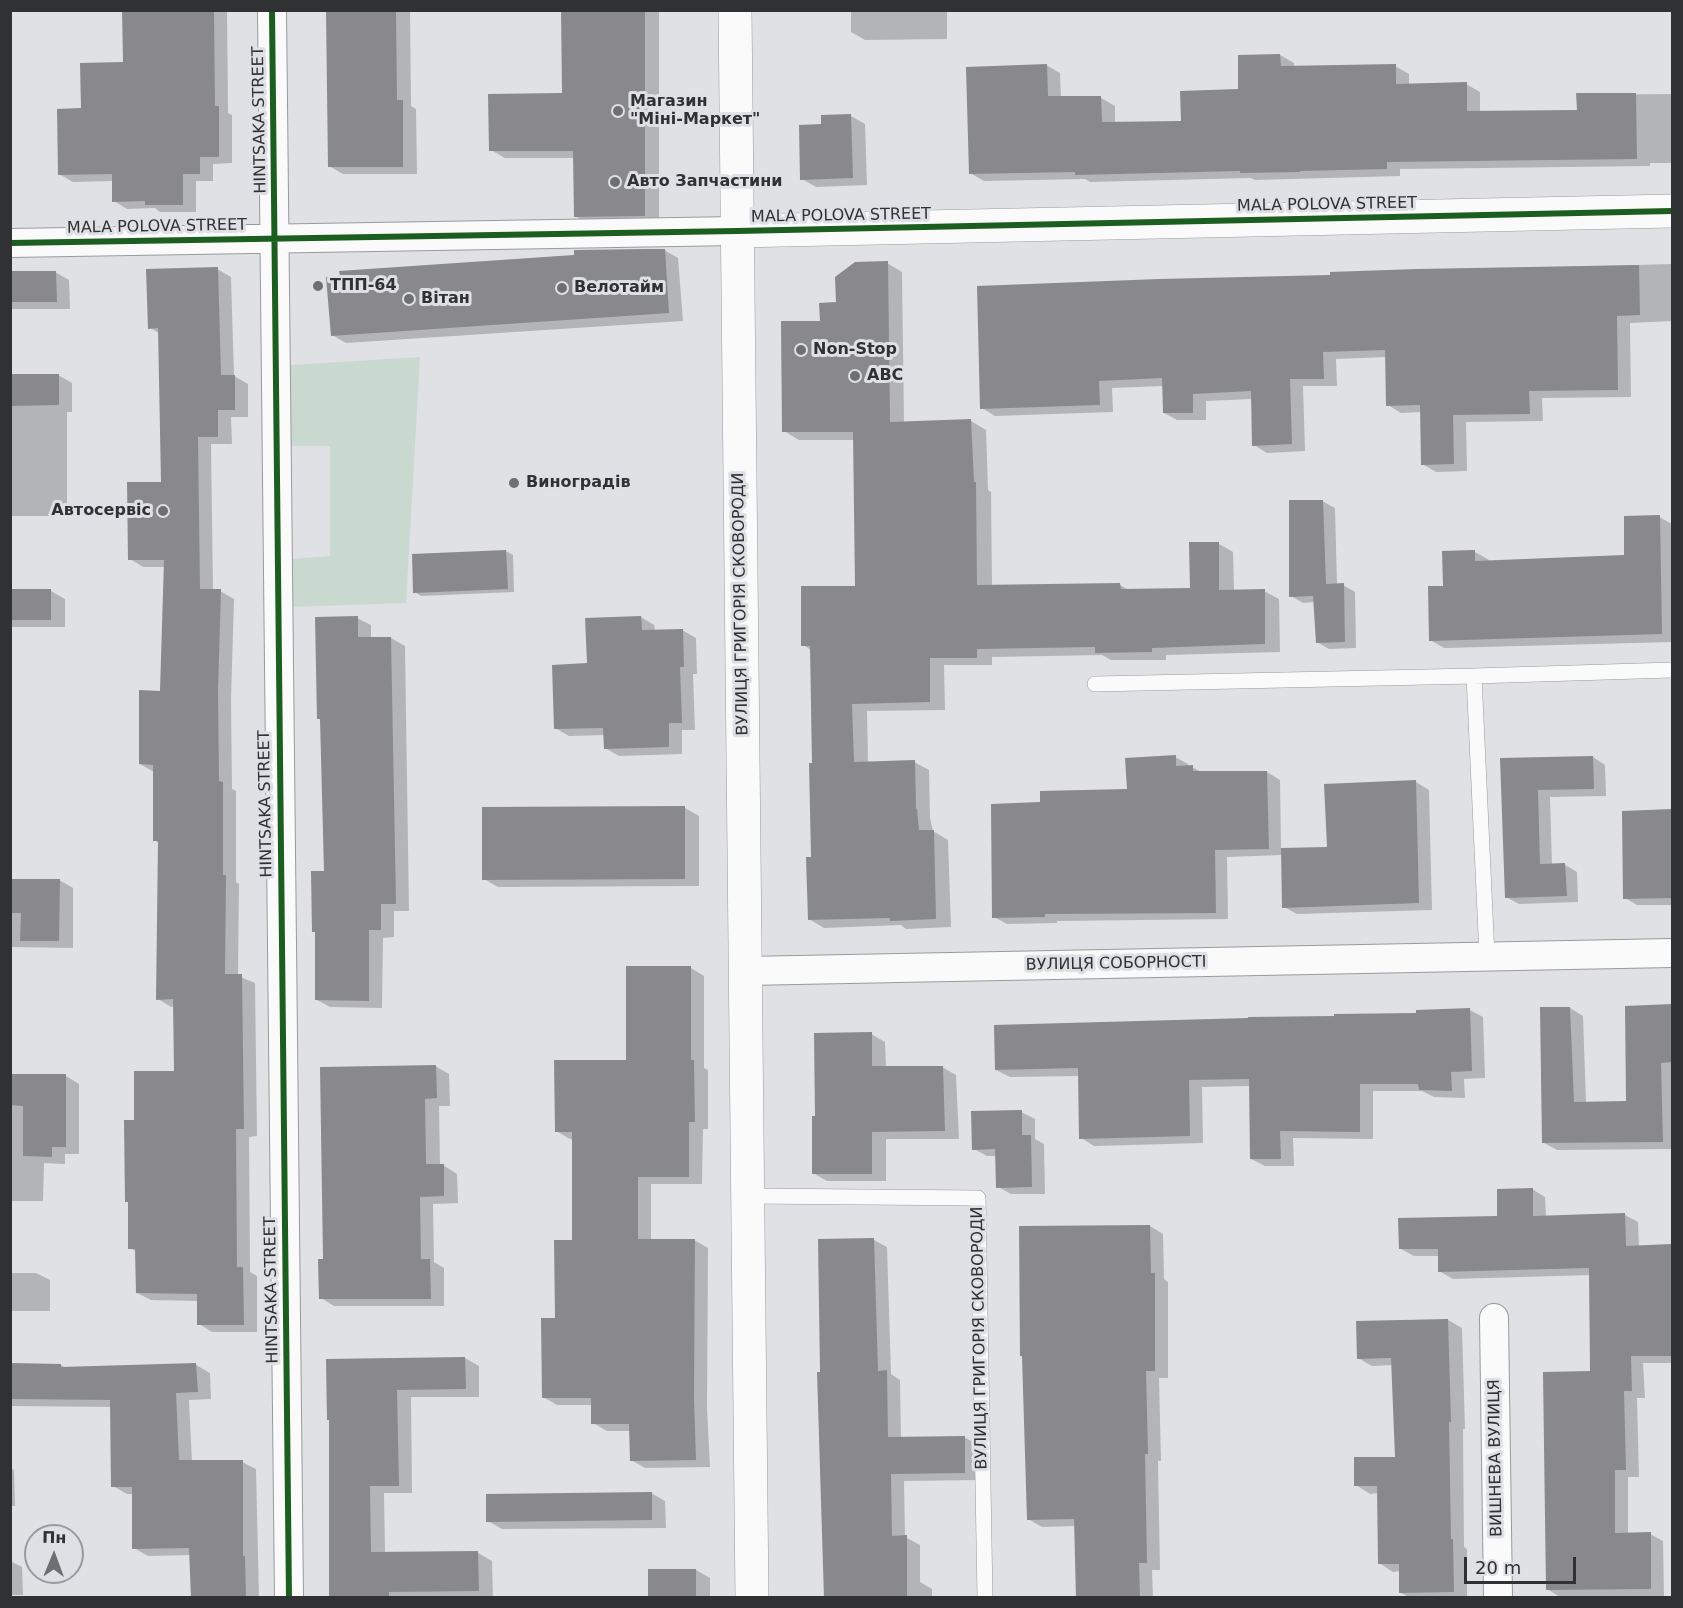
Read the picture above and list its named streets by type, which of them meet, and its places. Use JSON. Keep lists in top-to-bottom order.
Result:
{
  "streets": {
    "main road": ["MALA POLOVA STREET", "ВУЛИЦЯ ГРИГОРІЯ СКОВОРОДИ"],
    "street": ["HINTSAKA STREET", "ВУЛИЦЯ СОБОРНОСТІ", "ВИШНЕВА ВУЛИЦЯ"]
  },
  "crossings": [
    ["HINTSAKA STREET", "MALA POLOVA STREET"],
    ["MALA POLOVA STREET", "ВУЛИЦЯ ГРИГОРІЯ СКОВОРОДИ"],
    ["ВУЛИЦЯ ГРИГОРІЯ СКОВОРОДИ", "ВУЛИЦЯ СОБОРНОСТІ"]
  ],
  "places": [
    "Магазин \"Міні-Маркет\"",
    "Авто Запчастини",
    "ТПП-64",
    "Велотайм",
    "Вітан",
    "Non-Stop",
    "ABC",
    "Виноградів",
    "Автосервіс"
  ],
  "scale_bar": "20 m",
  "north": "top"
}
